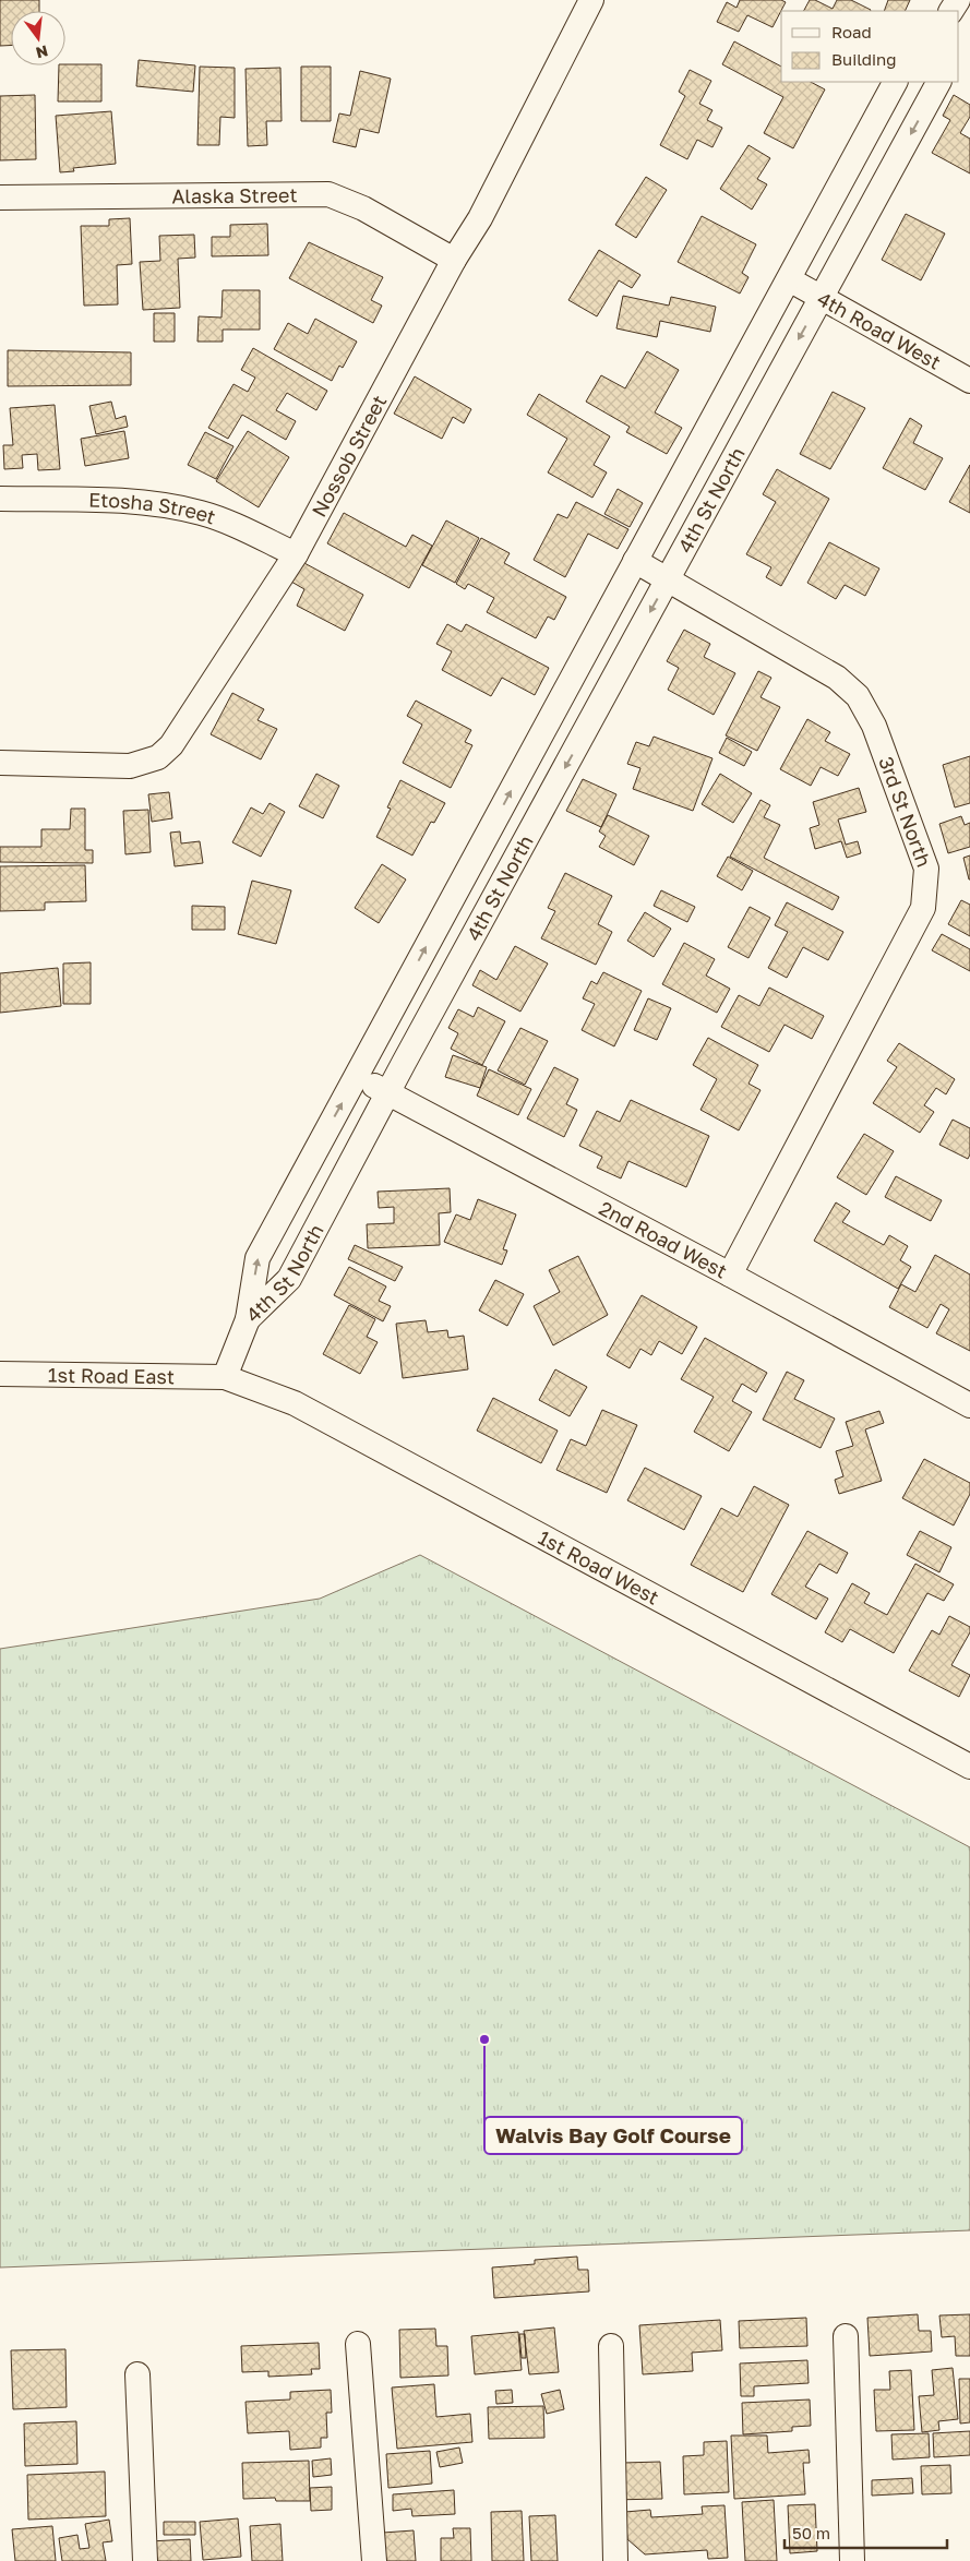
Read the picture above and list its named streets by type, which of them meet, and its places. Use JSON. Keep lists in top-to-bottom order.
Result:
{
  "streets": {
    "street": [
      "Alaska Street",
      "4th Road West",
      "Nossob Street",
      "4th St North",
      "Etosha Street",
      "3rd St North",
      "2nd Road West",
      "1st Road East",
      "1st Road West"
    ]
  },
  "crossings": [
    ["Alaska Street", "Nossob Street"],
    ["4th Road West", "4th St North"],
    ["Nossob Street", "Etosha Street"],
    ["4th St North", "3rd St North"],
    ["4th St North", "2nd Road West"],
    ["3rd St North", "2nd Road West"],
    ["1st Road East", "1st Road West"]
  ],
  "places": ["Walvis Bay Golf Course"],
  "legend": ["Road", "Building"],
  "scale_bar": "50 m",
  "north": "bottom"
}
